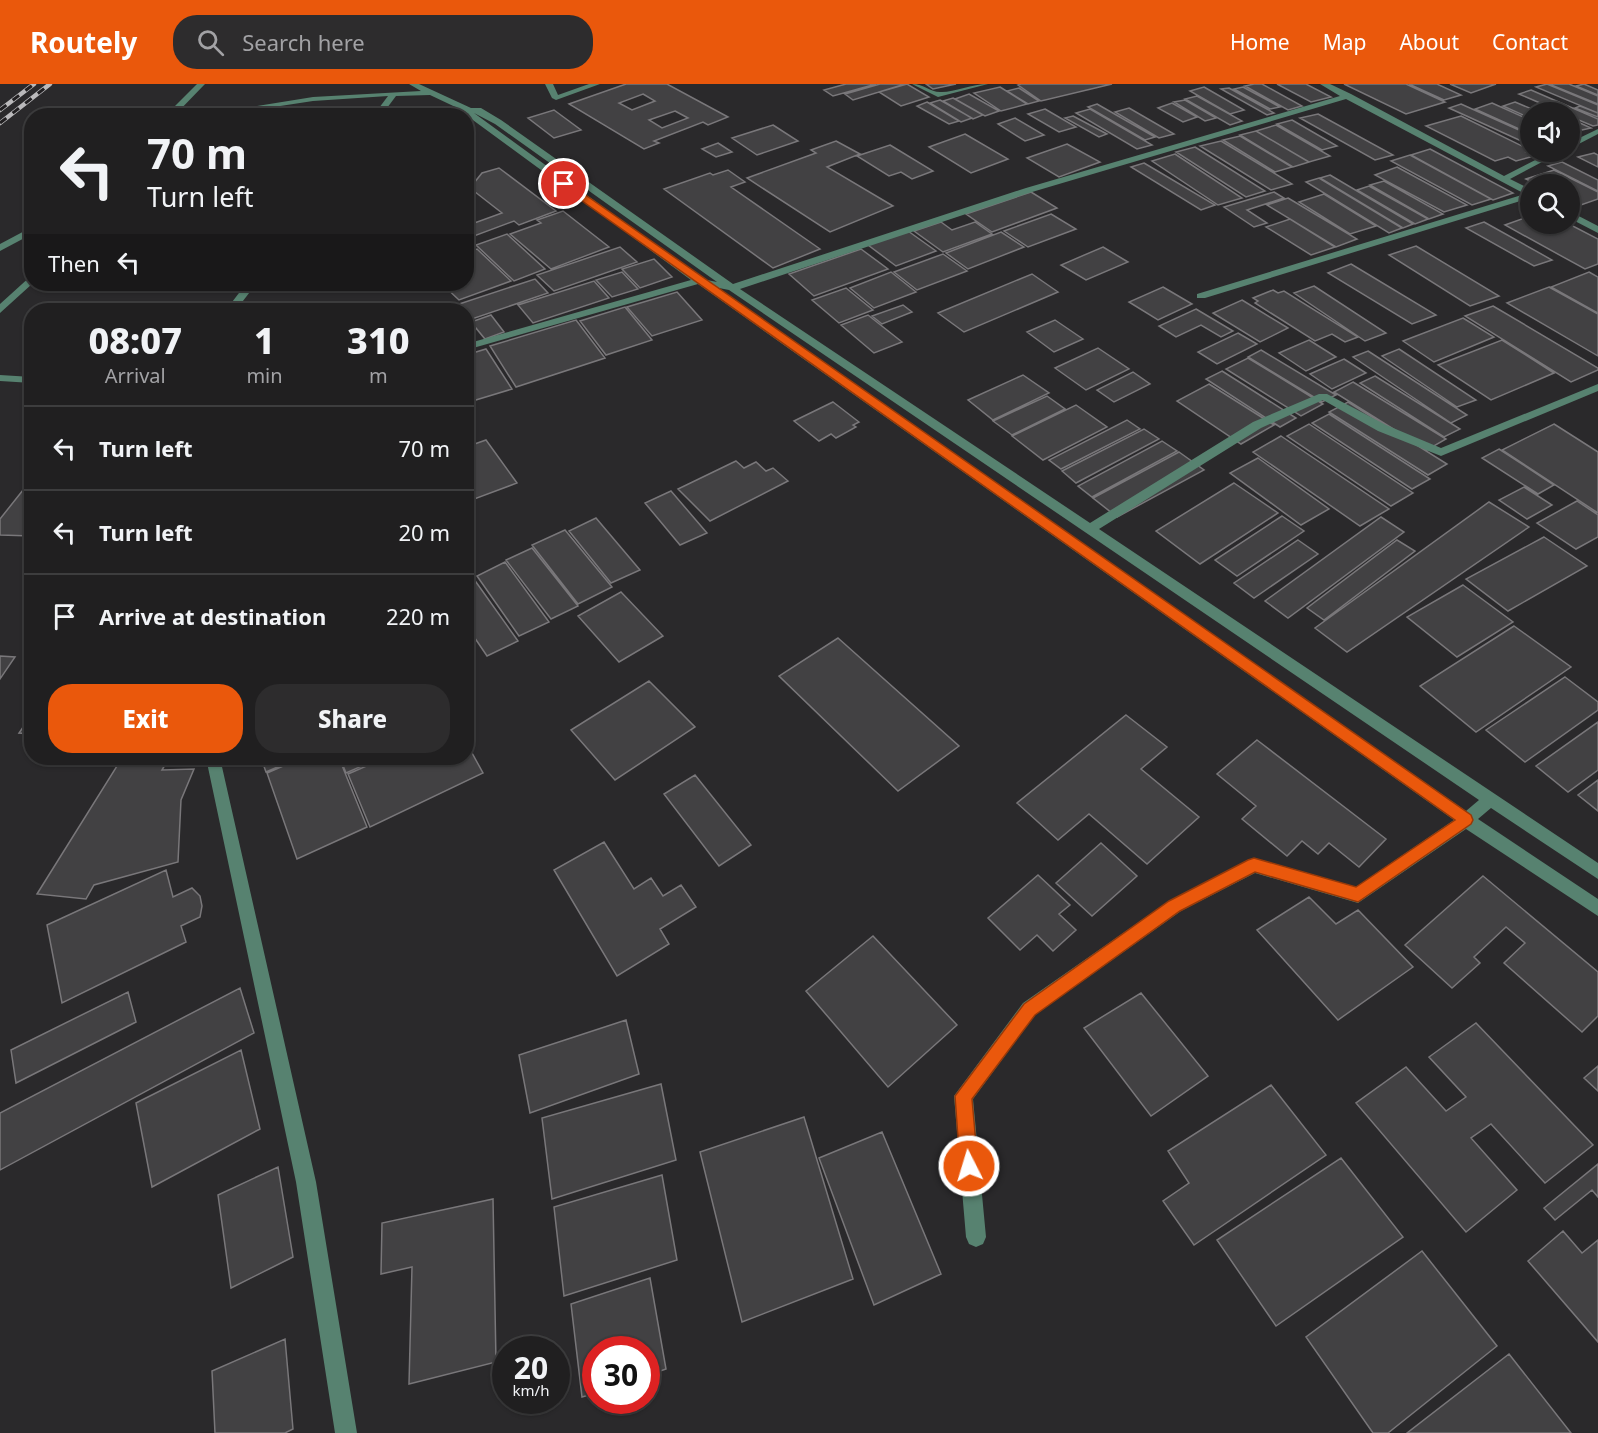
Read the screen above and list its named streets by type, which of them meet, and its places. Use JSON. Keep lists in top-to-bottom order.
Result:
{
  "page": {
    "header": "Routely",
    "search": "Search here",
    "nav": [
      "Home",
      "Map",
      "About",
      "Contact"
    ],
    "turn": ["70 m", "Turn left"],
    "then": "Then",
    "eta": [
      "08:07",
      "Arrival",
      "1",
      "min",
      "310",
      "m"
    ],
    "list": [
      {
        "name": "Turn left",
        "value": "70 m"
      },
      {
        "name": "Turn left",
        "value": "20 m"
      },
      {
        "name": "Arrive at destination",
        "value": "220 m"
      }
    ],
    "buttons": ["Exit", "Share"],
    "speed": "20 km/h",
    "limit": "30"
  }
}
